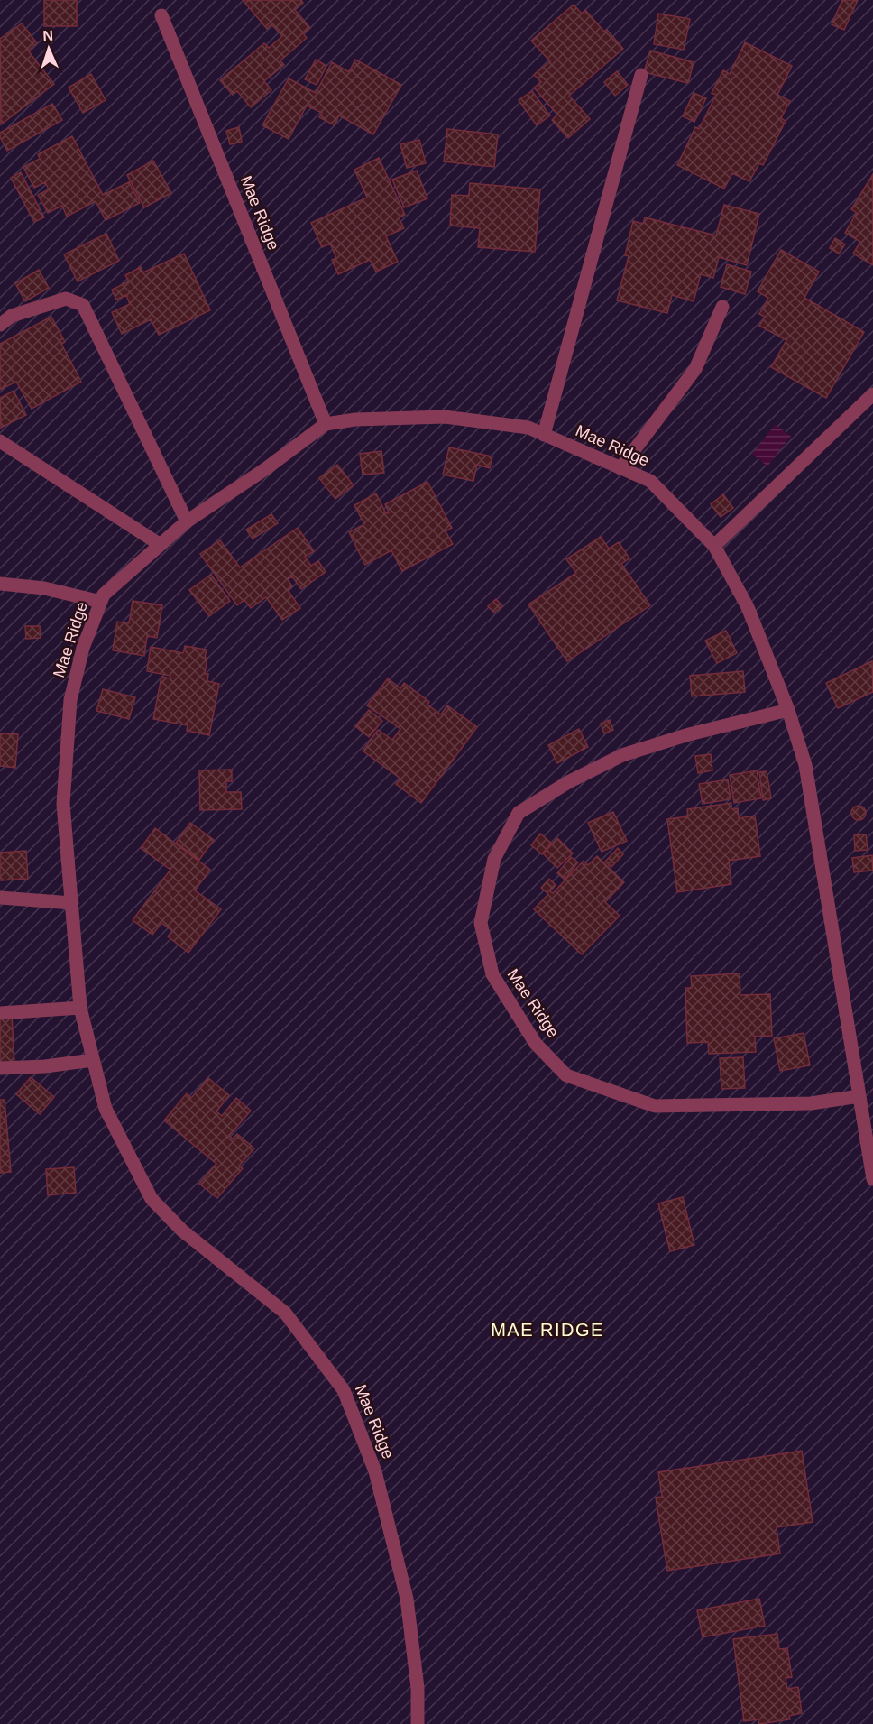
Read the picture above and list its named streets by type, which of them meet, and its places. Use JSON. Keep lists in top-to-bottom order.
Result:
{
  "streets": {
    "street": ["Mae Ridge"]
  },
  "districts": ["MAE RIDGE"],
  "north": "top"
}
